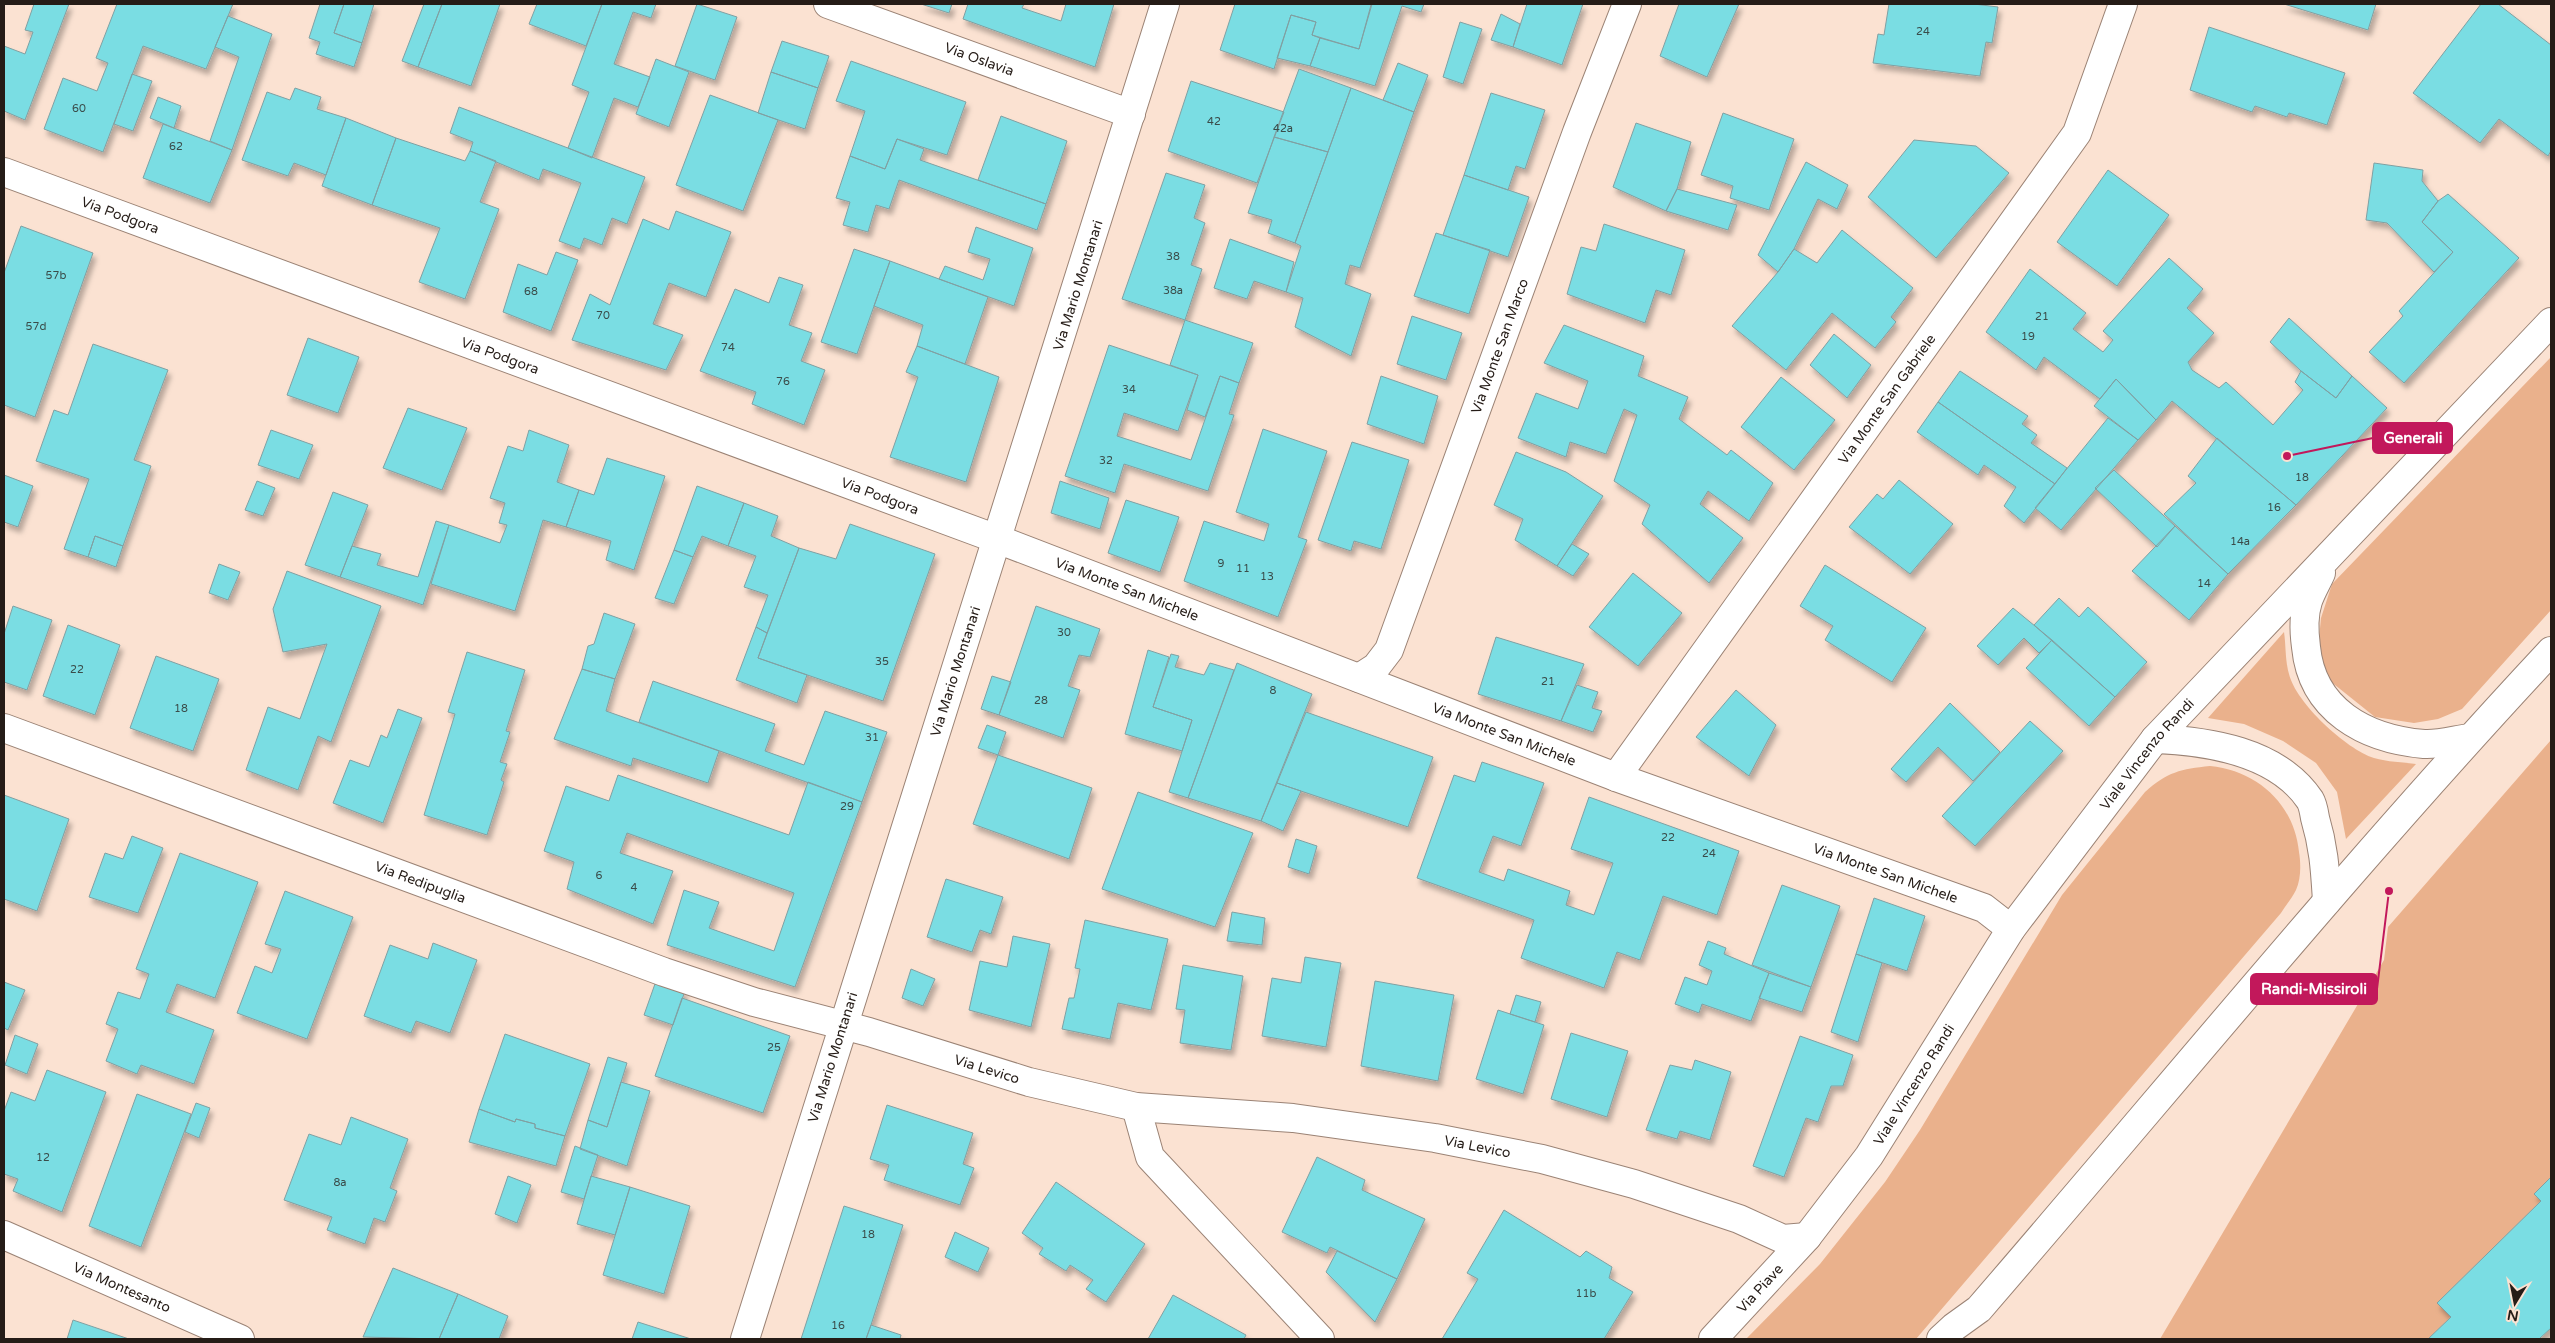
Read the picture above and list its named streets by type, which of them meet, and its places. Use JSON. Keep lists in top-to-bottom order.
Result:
{
  "streets": {
    "street": [
      "Via Oslavia",
      "Via Podgora",
      "Via Mario Montanari",
      "Via Monte San Marco",
      "Via Monte San Gabriele",
      "Via Monte San Michele",
      "Viale Vincenzo Randi",
      "Via Redipuglia",
      "Via Levico",
      "Via Montesanto",
      "Via Piave"
    ]
  },
  "crossings": [
    ["Via Oslavia", "Via Mario Montanari"],
    ["Via Podgora", "Via Mario Montanari"],
    ["Via Podgora", "Via Monte San Michele"],
    ["Via Mario Montanari", "Via Monte San Michele"],
    ["Via Mario Montanari", "Via Redipuglia"],
    ["Via Mario Montanari", "Via Levico"],
    ["Via Monte San Marco", "Via Monte San Michele"],
    ["Via Monte San Gabriele", "Via Monte San Michele"],
    ["Via Monte San Michele", "Viale Vincenzo Randi"],
    ["Viale Vincenzo Randi", "Via Levico"],
    ["Viale Vincenzo Randi", "Via Piave"],
    ["Via Redipuglia", "Via Levico"],
    ["Via Levico", "Via Piave"]
  ],
  "places": ["Generali", "Randi-Missiroli"],
  "house_numbers": [
    "24",
    "60",
    "42",
    "42a",
    "62",
    "38",
    "57b",
    "38a",
    "68",
    "70",
    "21",
    "57d",
    "19",
    "74",
    "76",
    "34",
    "32",
    "18",
    "16",
    "14a",
    "9",
    "11",
    "13",
    "14",
    "30",
    "35",
    "22",
    "21",
    "8",
    "28",
    "18",
    "31",
    "29",
    "22",
    "24",
    "6",
    "4",
    "25",
    "12",
    "8a",
    "18",
    "11b",
    "16"
  ],
  "north": "bottom"
}
